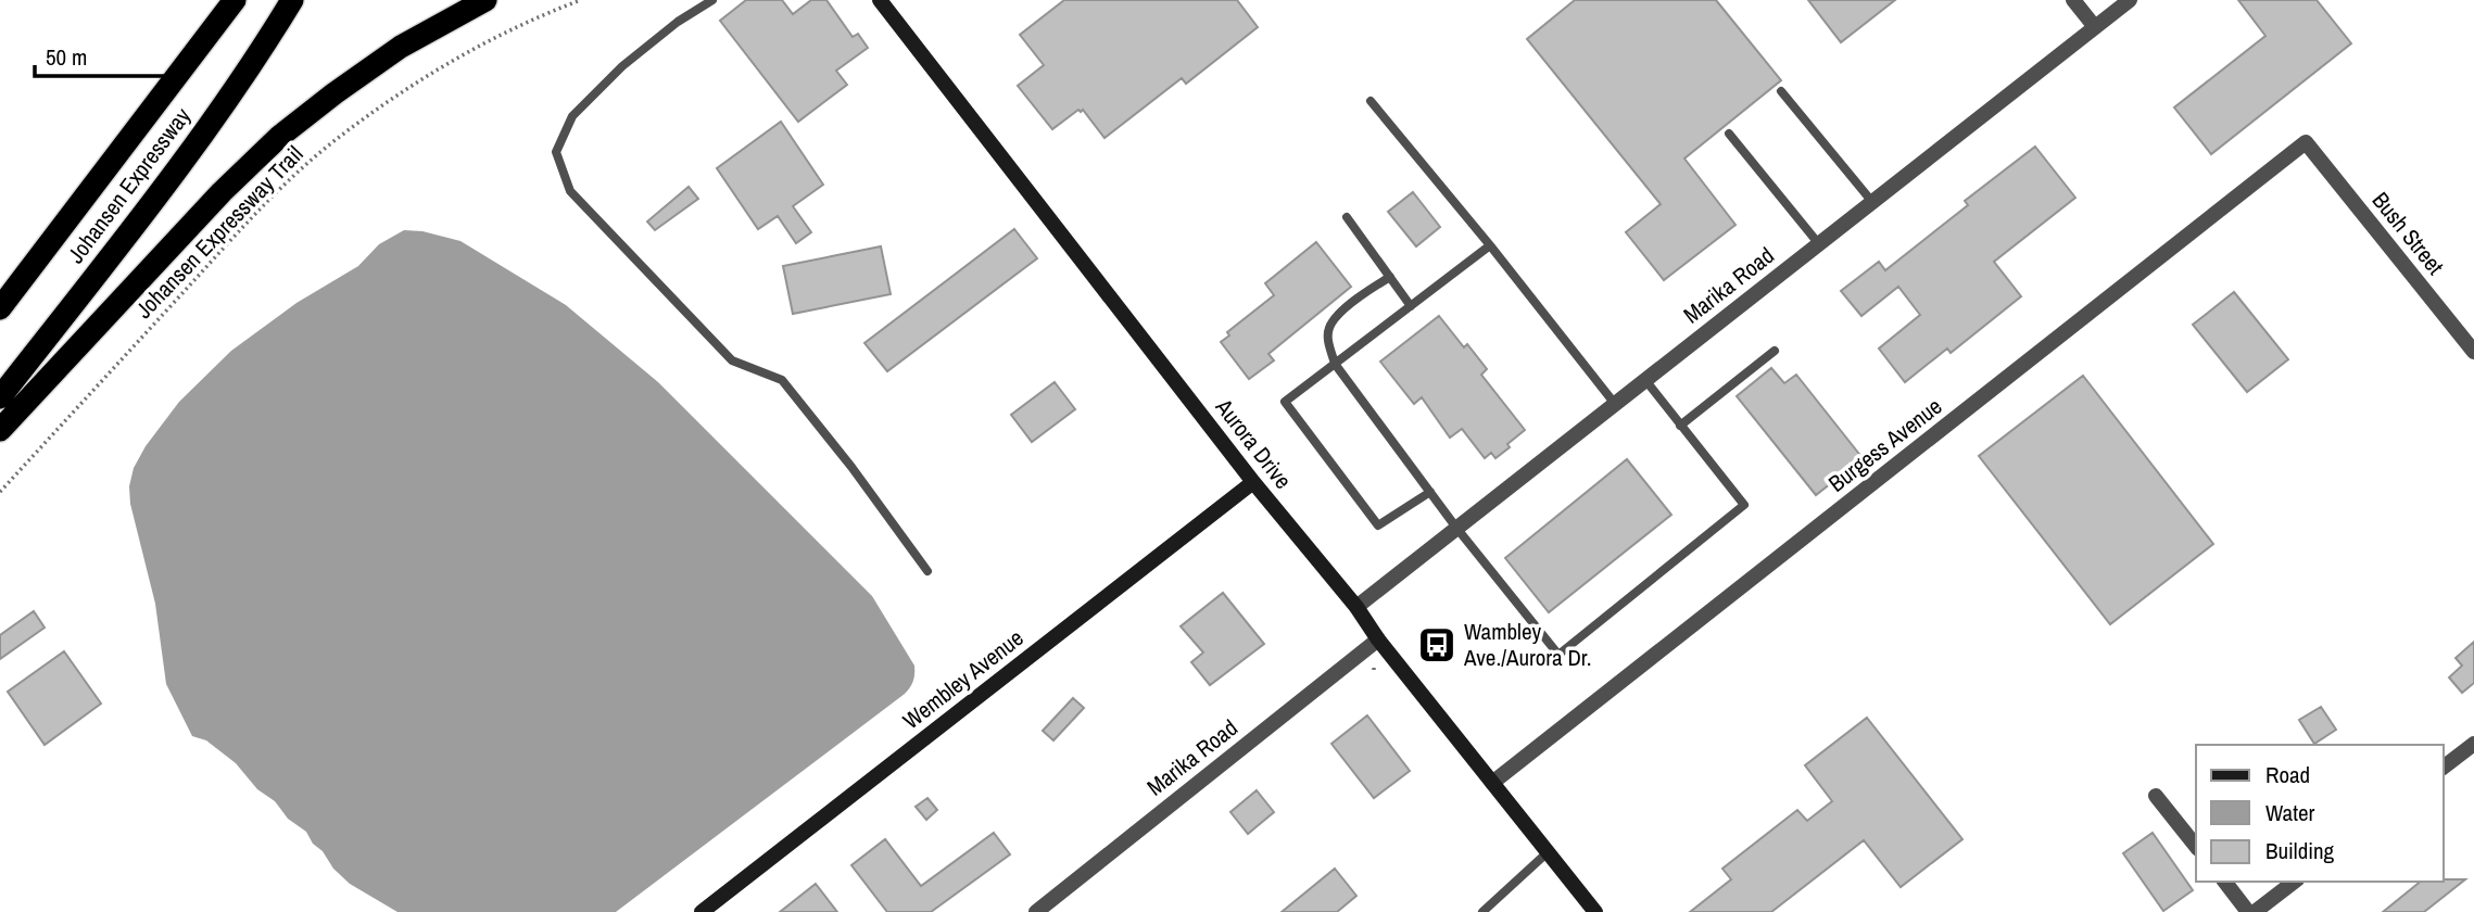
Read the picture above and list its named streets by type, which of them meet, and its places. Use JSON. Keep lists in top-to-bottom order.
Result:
{
  "streets": {
    "highway": ["Johansen Expressway"],
    "street": [
      "Bush Street",
      "Marika Road",
      "Aurora Drive",
      "Burgess Avenue",
      "Wembley Avenue"
    ],
    "path": ["Johansen Expressway Trail"]
  },
  "crossings": [
    ["Bush Street", "Burgess Avenue"],
    ["Marika Road", "Aurora Drive"],
    ["Aurora Drive", "Burgess Avenue"],
    ["Aurora Drive", "Wembley Avenue"]
  ],
  "places": {
    "bus stop": ["Wambley Ave./Aurora Dr."]
  },
  "legend": ["Road", "Water", "Building"],
  "scale_bar": "50 m"
}
